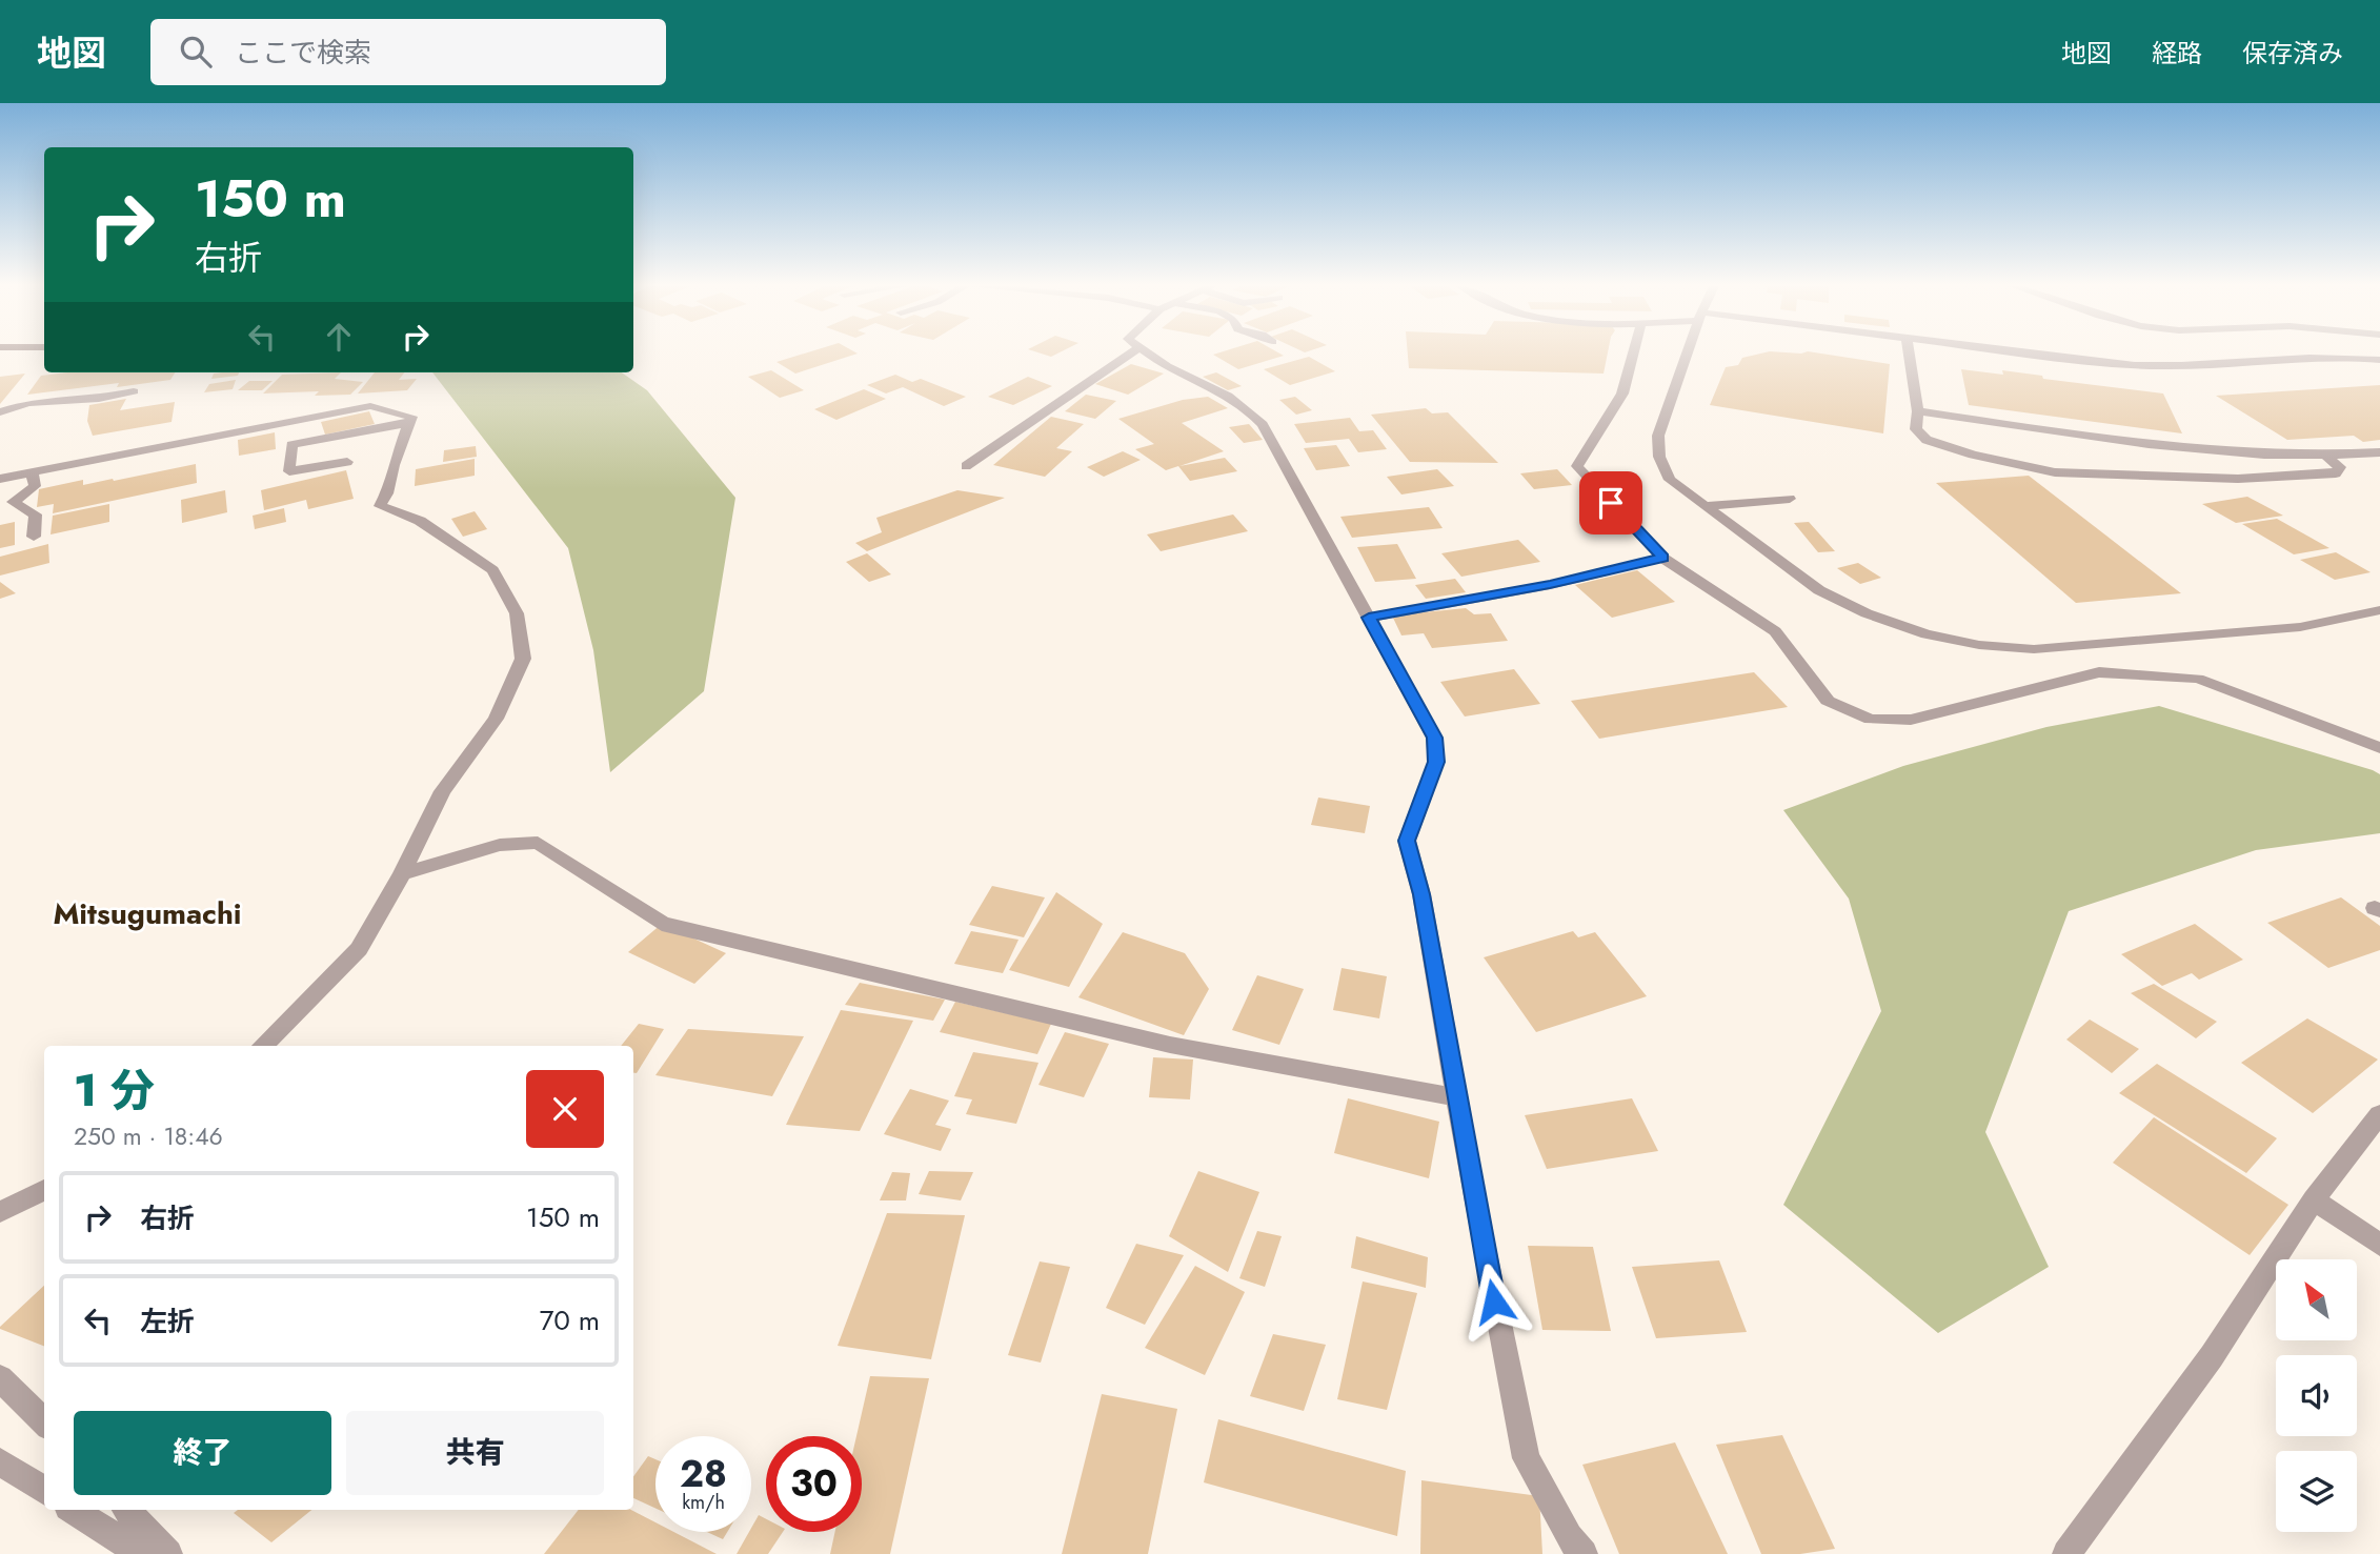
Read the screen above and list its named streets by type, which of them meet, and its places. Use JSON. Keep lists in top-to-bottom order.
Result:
{
  "districts": ["Mitsugumachi"],
  "north": "top left",
  "page": {
    "header": "地図",
    "search": "ここで検索",
    "nav": ["地図", "経路", "保存済み"],
    "turn": ["150 m", "右折"],
    "heading": ["1 分", "250 m · 18:46"],
    "list": [
      {
        "name": "右折",
        "value": "150 m"
      },
      {
        "name": "左折",
        "value": "70 m"
      }
    ],
    "buttons": ["終了", "共有"],
    "speed": "28 km/h",
    "limit": "30"
  }
}
